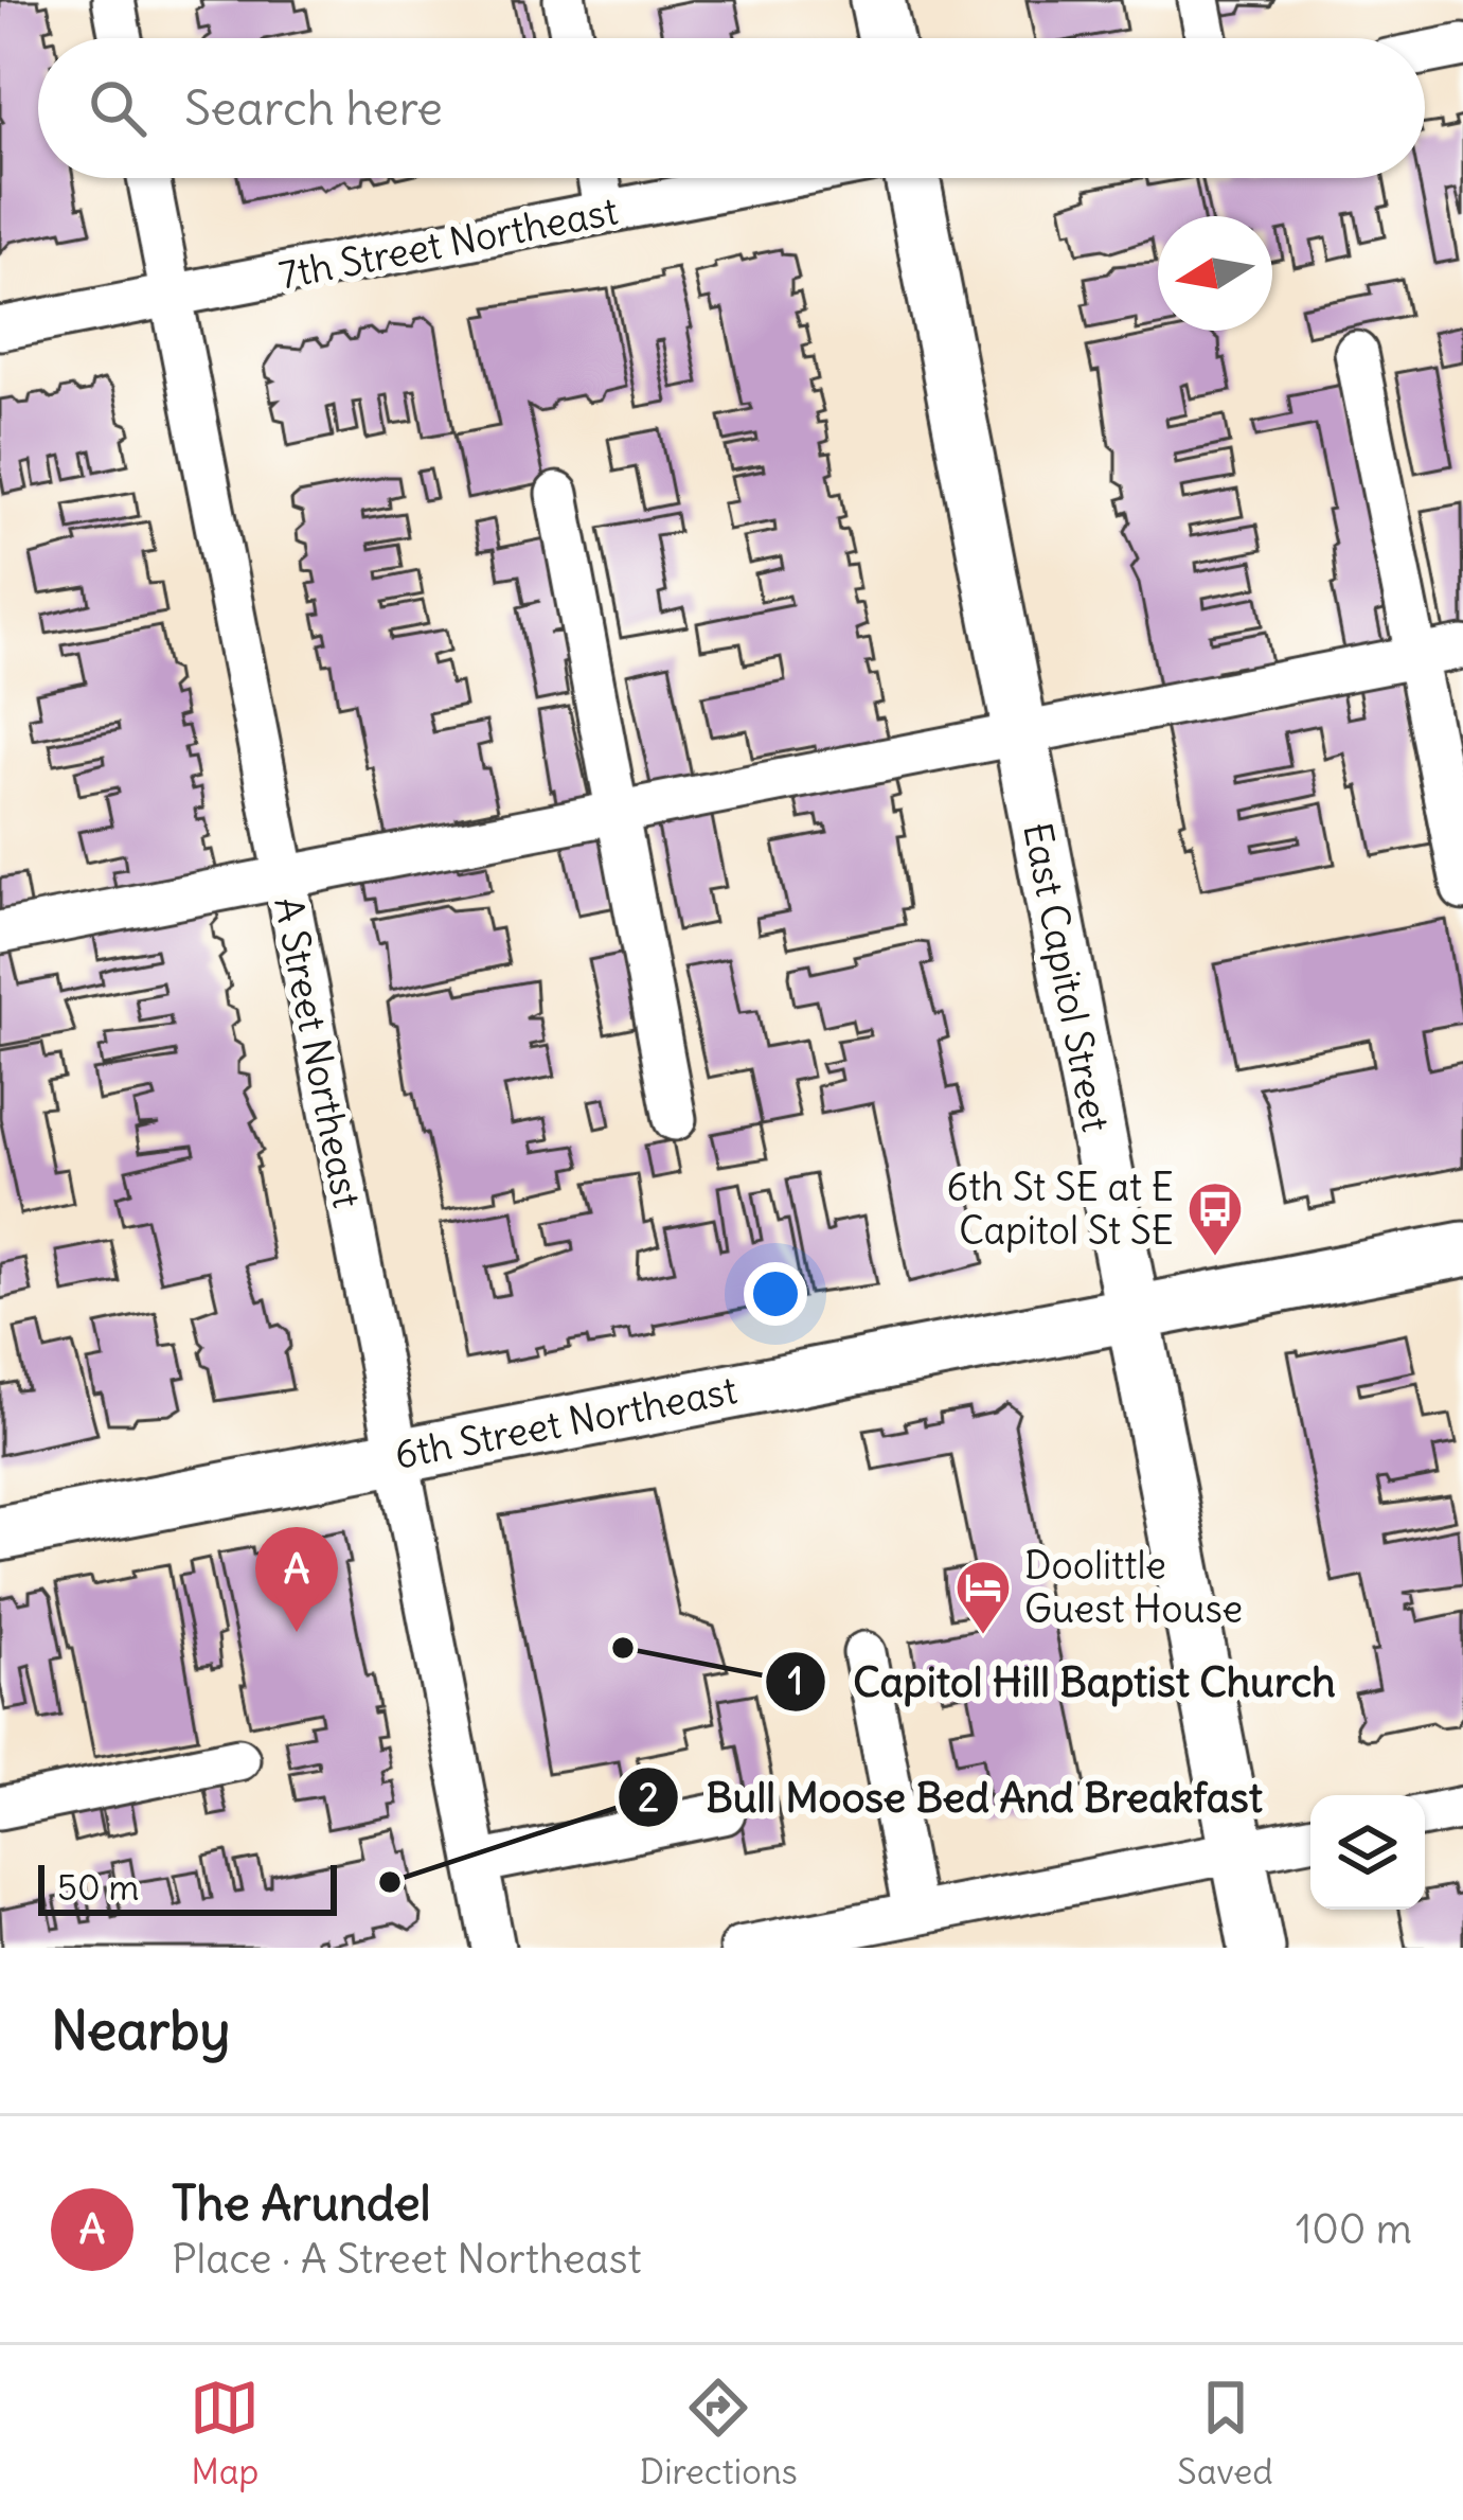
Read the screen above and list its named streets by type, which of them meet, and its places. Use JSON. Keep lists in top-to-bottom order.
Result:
{
  "streets": {
    "main road": ["East Capitol Street", "6th Street Northeast"],
    "street": ["7th Street Northeast", "A Street Northeast"]
  },
  "crossings": [
    ["7th Street Northeast", "A Street Northeast"],
    ["East Capitol Street", "6th Street Northeast"],
    ["A Street Northeast", "6th Street Northeast"]
  ],
  "places": {
    "bus stop": ["6th St SE at E Capitol St SE"],
    "hotel": ["Doolittle Guest House"],
    "other": ["Capitol Hill Baptist Church", "Bull Moose Bed And Breakfast"]
  },
  "scale_bar": "50 m",
  "north": "left",
  "page": {
    "search": "Search here",
    "pins": "A",
    "scale": "50 m",
    "heading": "Nearby",
    "list": [
      {
        "mark": "A",
        "name": "The Arundel",
        "note": "Place · A Street Northeast",
        "value": "100 m"
      }
    ],
    "nav": ["Map", "Directions", "Saved"]
  }
}
